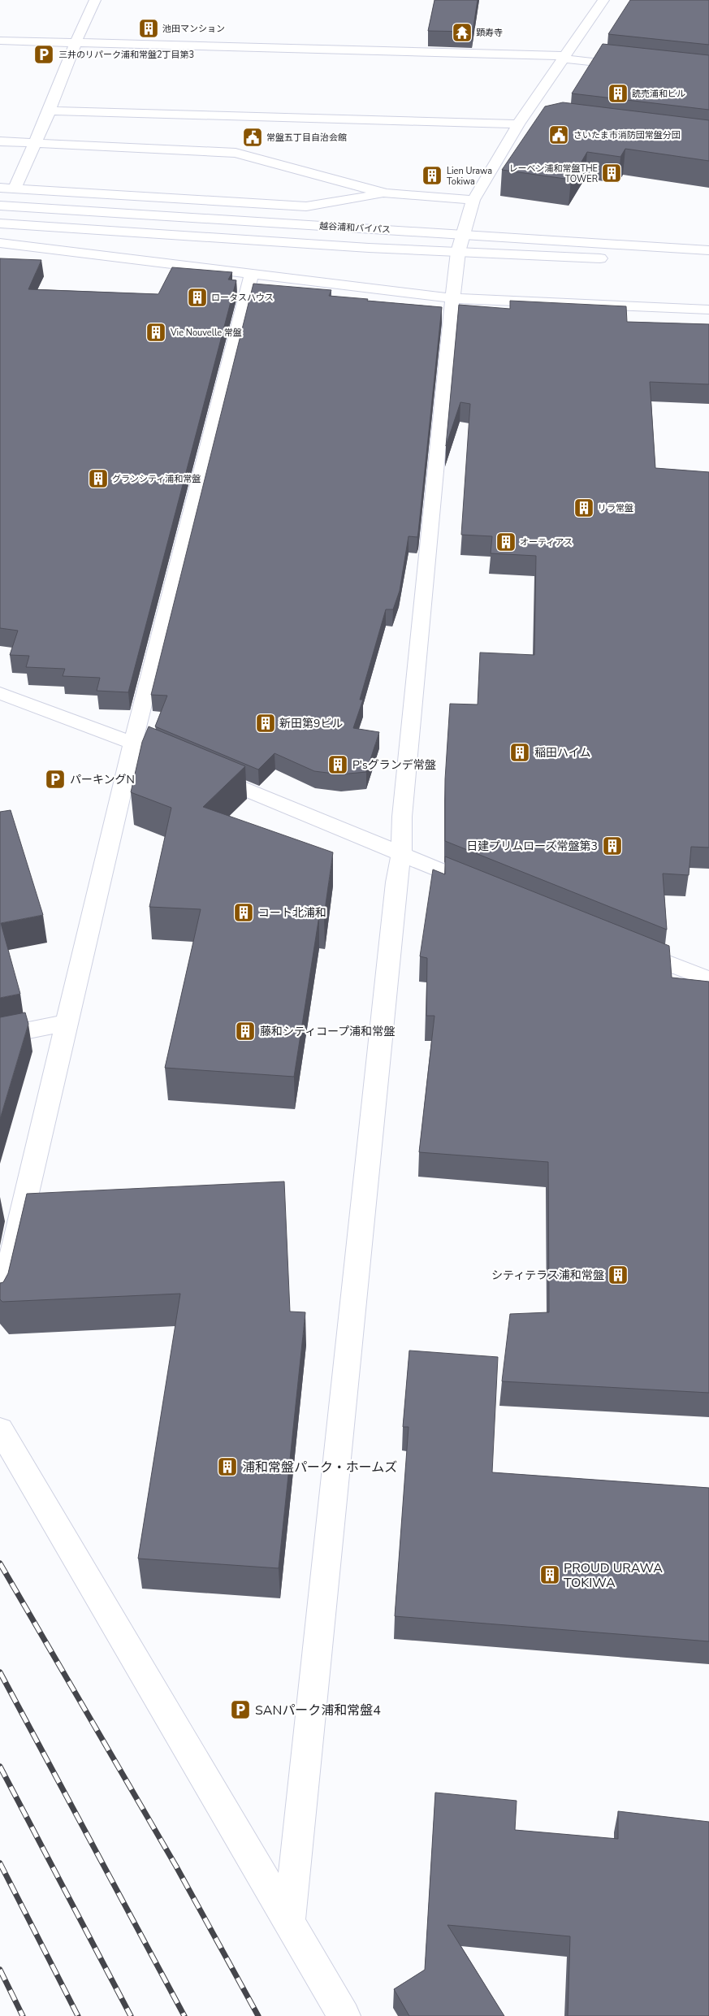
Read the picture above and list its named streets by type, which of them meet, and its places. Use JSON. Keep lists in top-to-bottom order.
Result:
{
  "streets": {
    "main road": ["越谷浦和バイパス"]
  },
  "places": {
    "building": [
      "池田マンション",
      "読売浦和ビル",
      "レーベン浦和常盤THE TOWER",
      "Lien Urawa Tokiwa",
      "ロータスハウス",
      "Vie Nouvelle 常盤",
      "グランシティ浦和常盤",
      "リラ常盤",
      "オーティアス",
      "新田第9ビル",
      "稲田ハイム",
      "P'sグランデ常盤",
      "日建プリムローズ常盤第3",
      "コート北浦和",
      "藤和シティコープ浦和常盤",
      "シティテラス浦和常盤",
      "浦和常盤パーク・ホームズ",
      "PROUD URAWA TOKIWA"
    ],
    "temple": ["顕寿寺"],
    "parking": ["三井のリパーク浦和常盤2丁目第3", "パーキングN", "SANパーク浦和常盤4"],
    "public building": ["さいたま市消防団常盤分団", "常盤五丁目自治会館"]
  }
}
